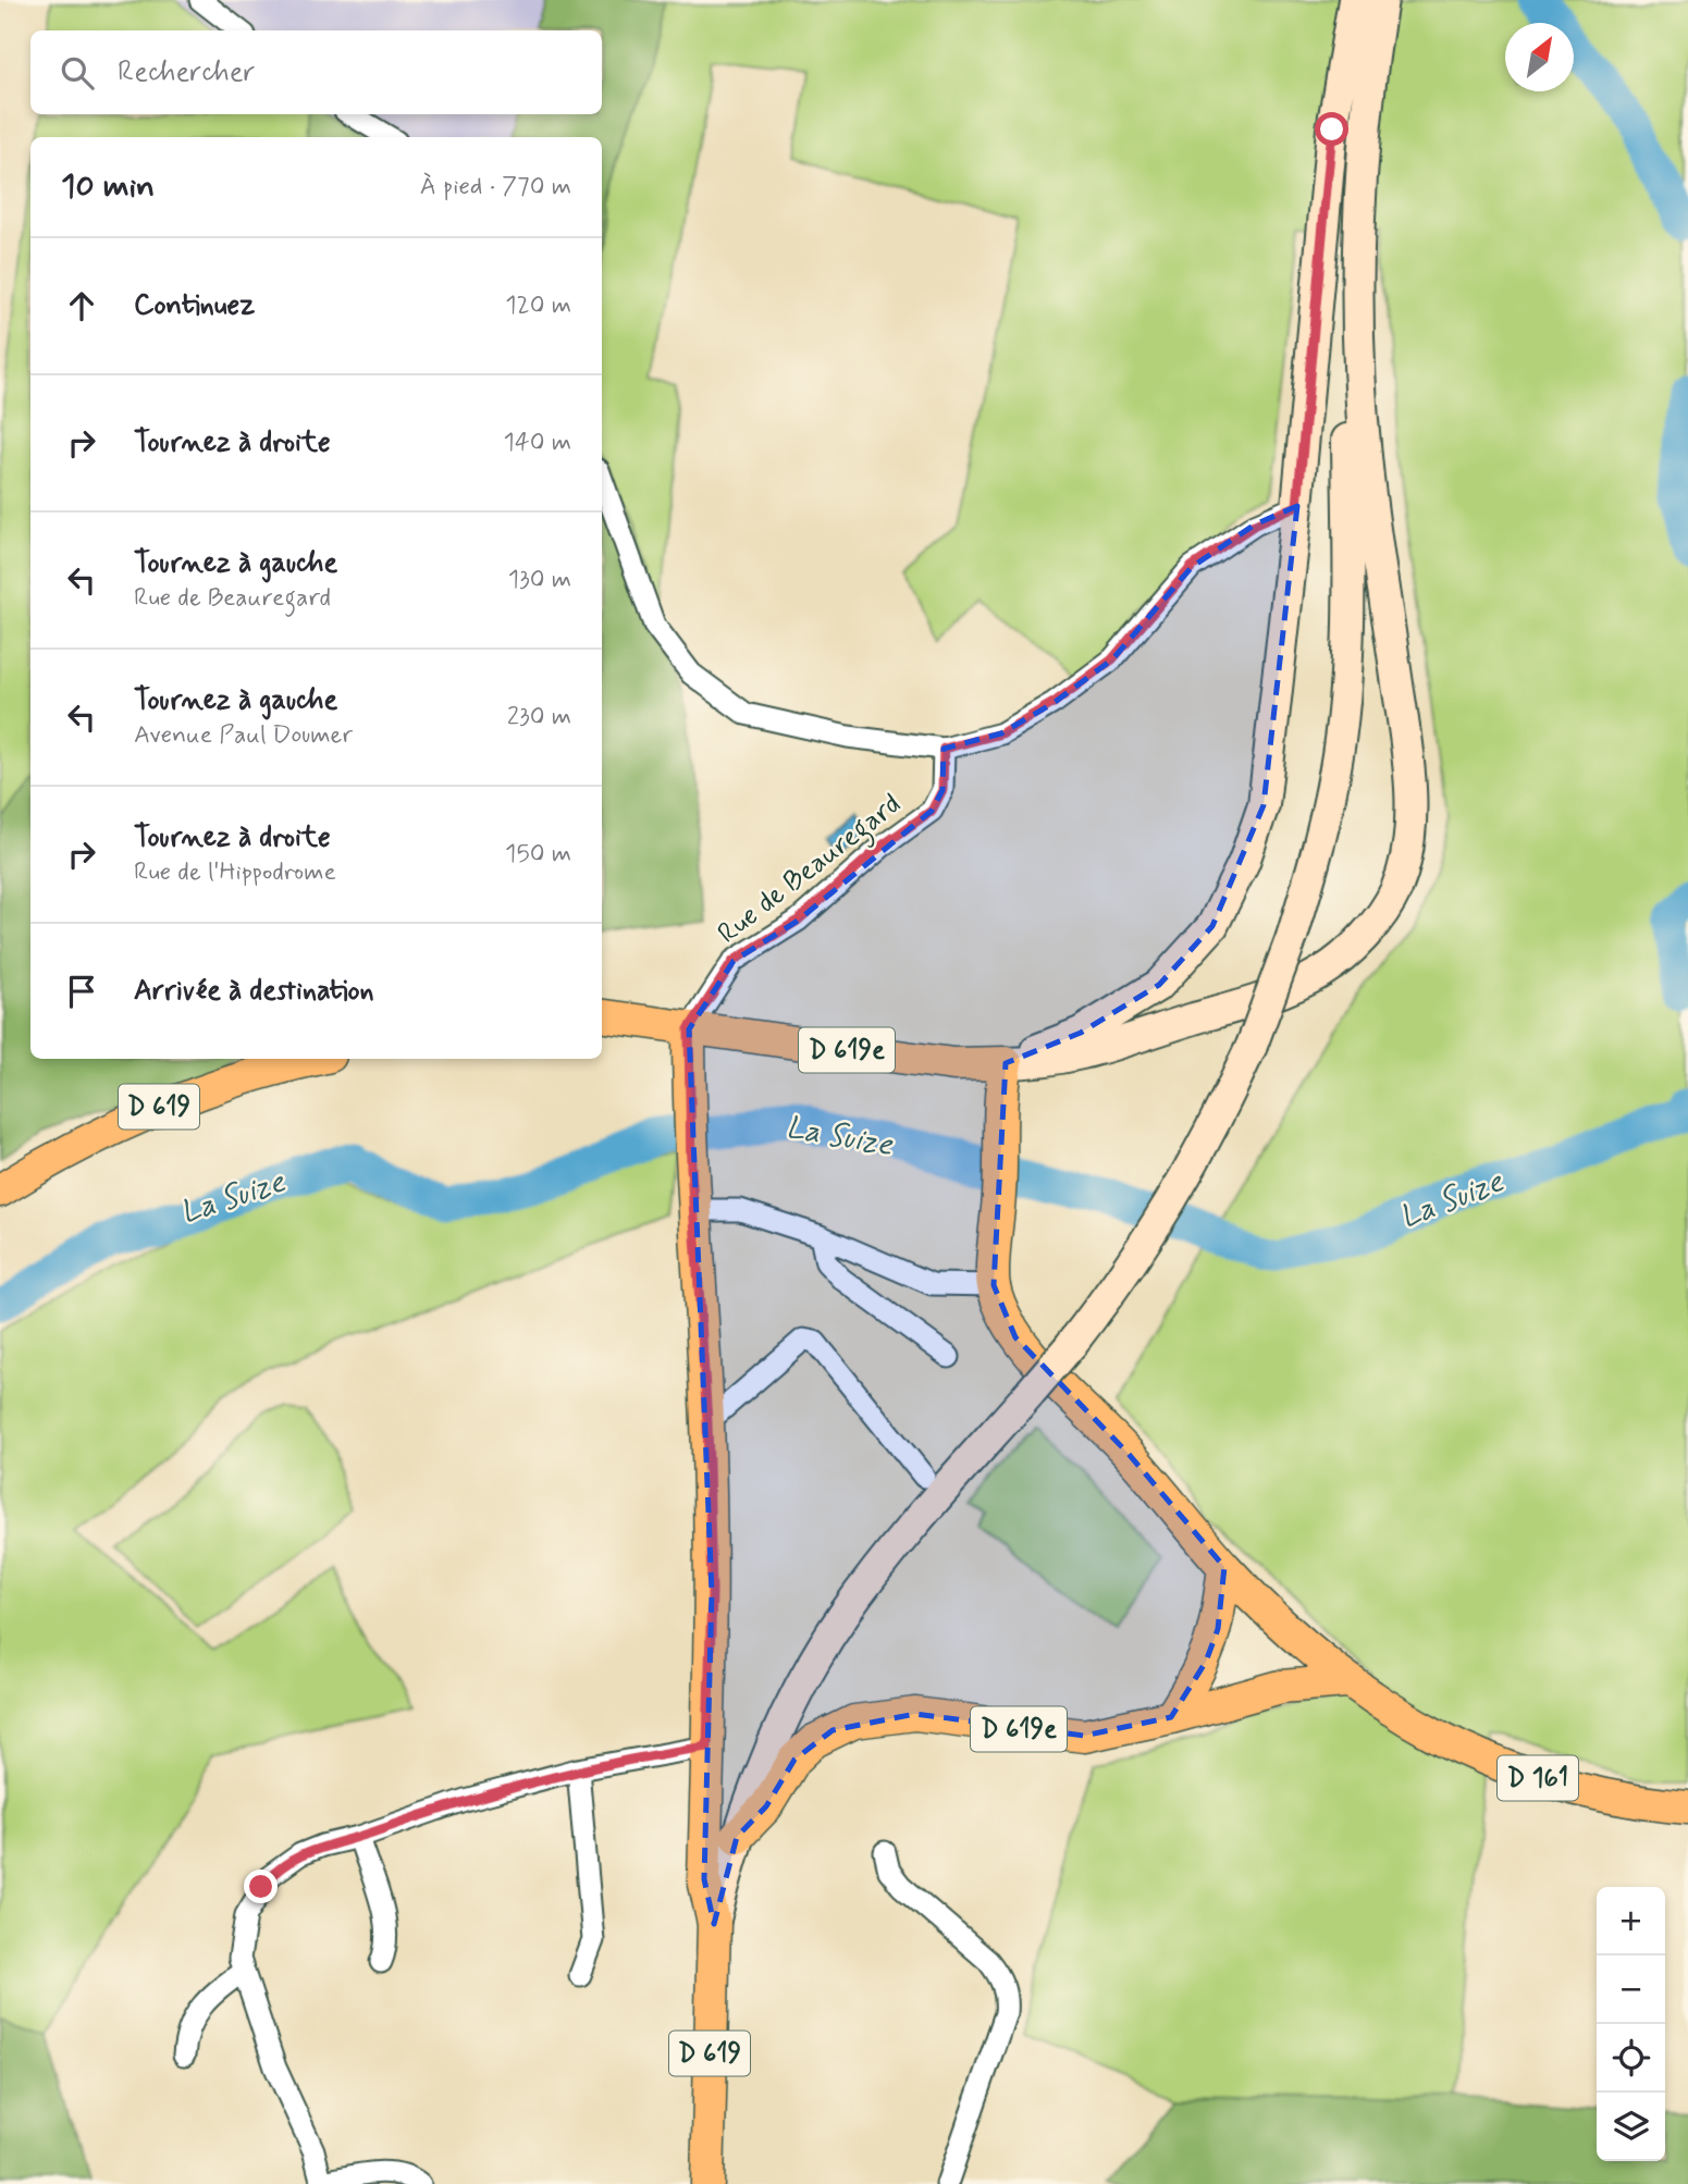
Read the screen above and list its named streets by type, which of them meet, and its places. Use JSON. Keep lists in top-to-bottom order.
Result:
{
  "streets": {
    "main road": ["D 619e", "D 619", "D 161"],
    "street": ["Rue de Beauregard"]
  },
  "crossings": [
    ["Rue de Beauregard", "D 619e"],
    ["Rue de Beauregard", "D 619"],
    ["D 619e", "D 619"],
    ["D 619e", "D 161"]
  ],
  "water": ["La Suize"],
  "north": "top right",
  "page": {
    "search": "Rechercher",
    "heading": ["10 min", "À pied · 770 m"],
    "list": [
      ["Continuez", "120 m"],
      ["Tournez à droite", "140 m"],
      ["Tournez à gauche", "Rue de Beauregard", "130 m"],
      ["Tournez à gauche", "Avenue Paul Doumer", "230 m"],
      ["Tournez à droite", "Rue de l'Hippodrome", "150 m"],
      "Arrivée à destination"
    ],
    "map_buttons": ["+", "−"]
  }
}
